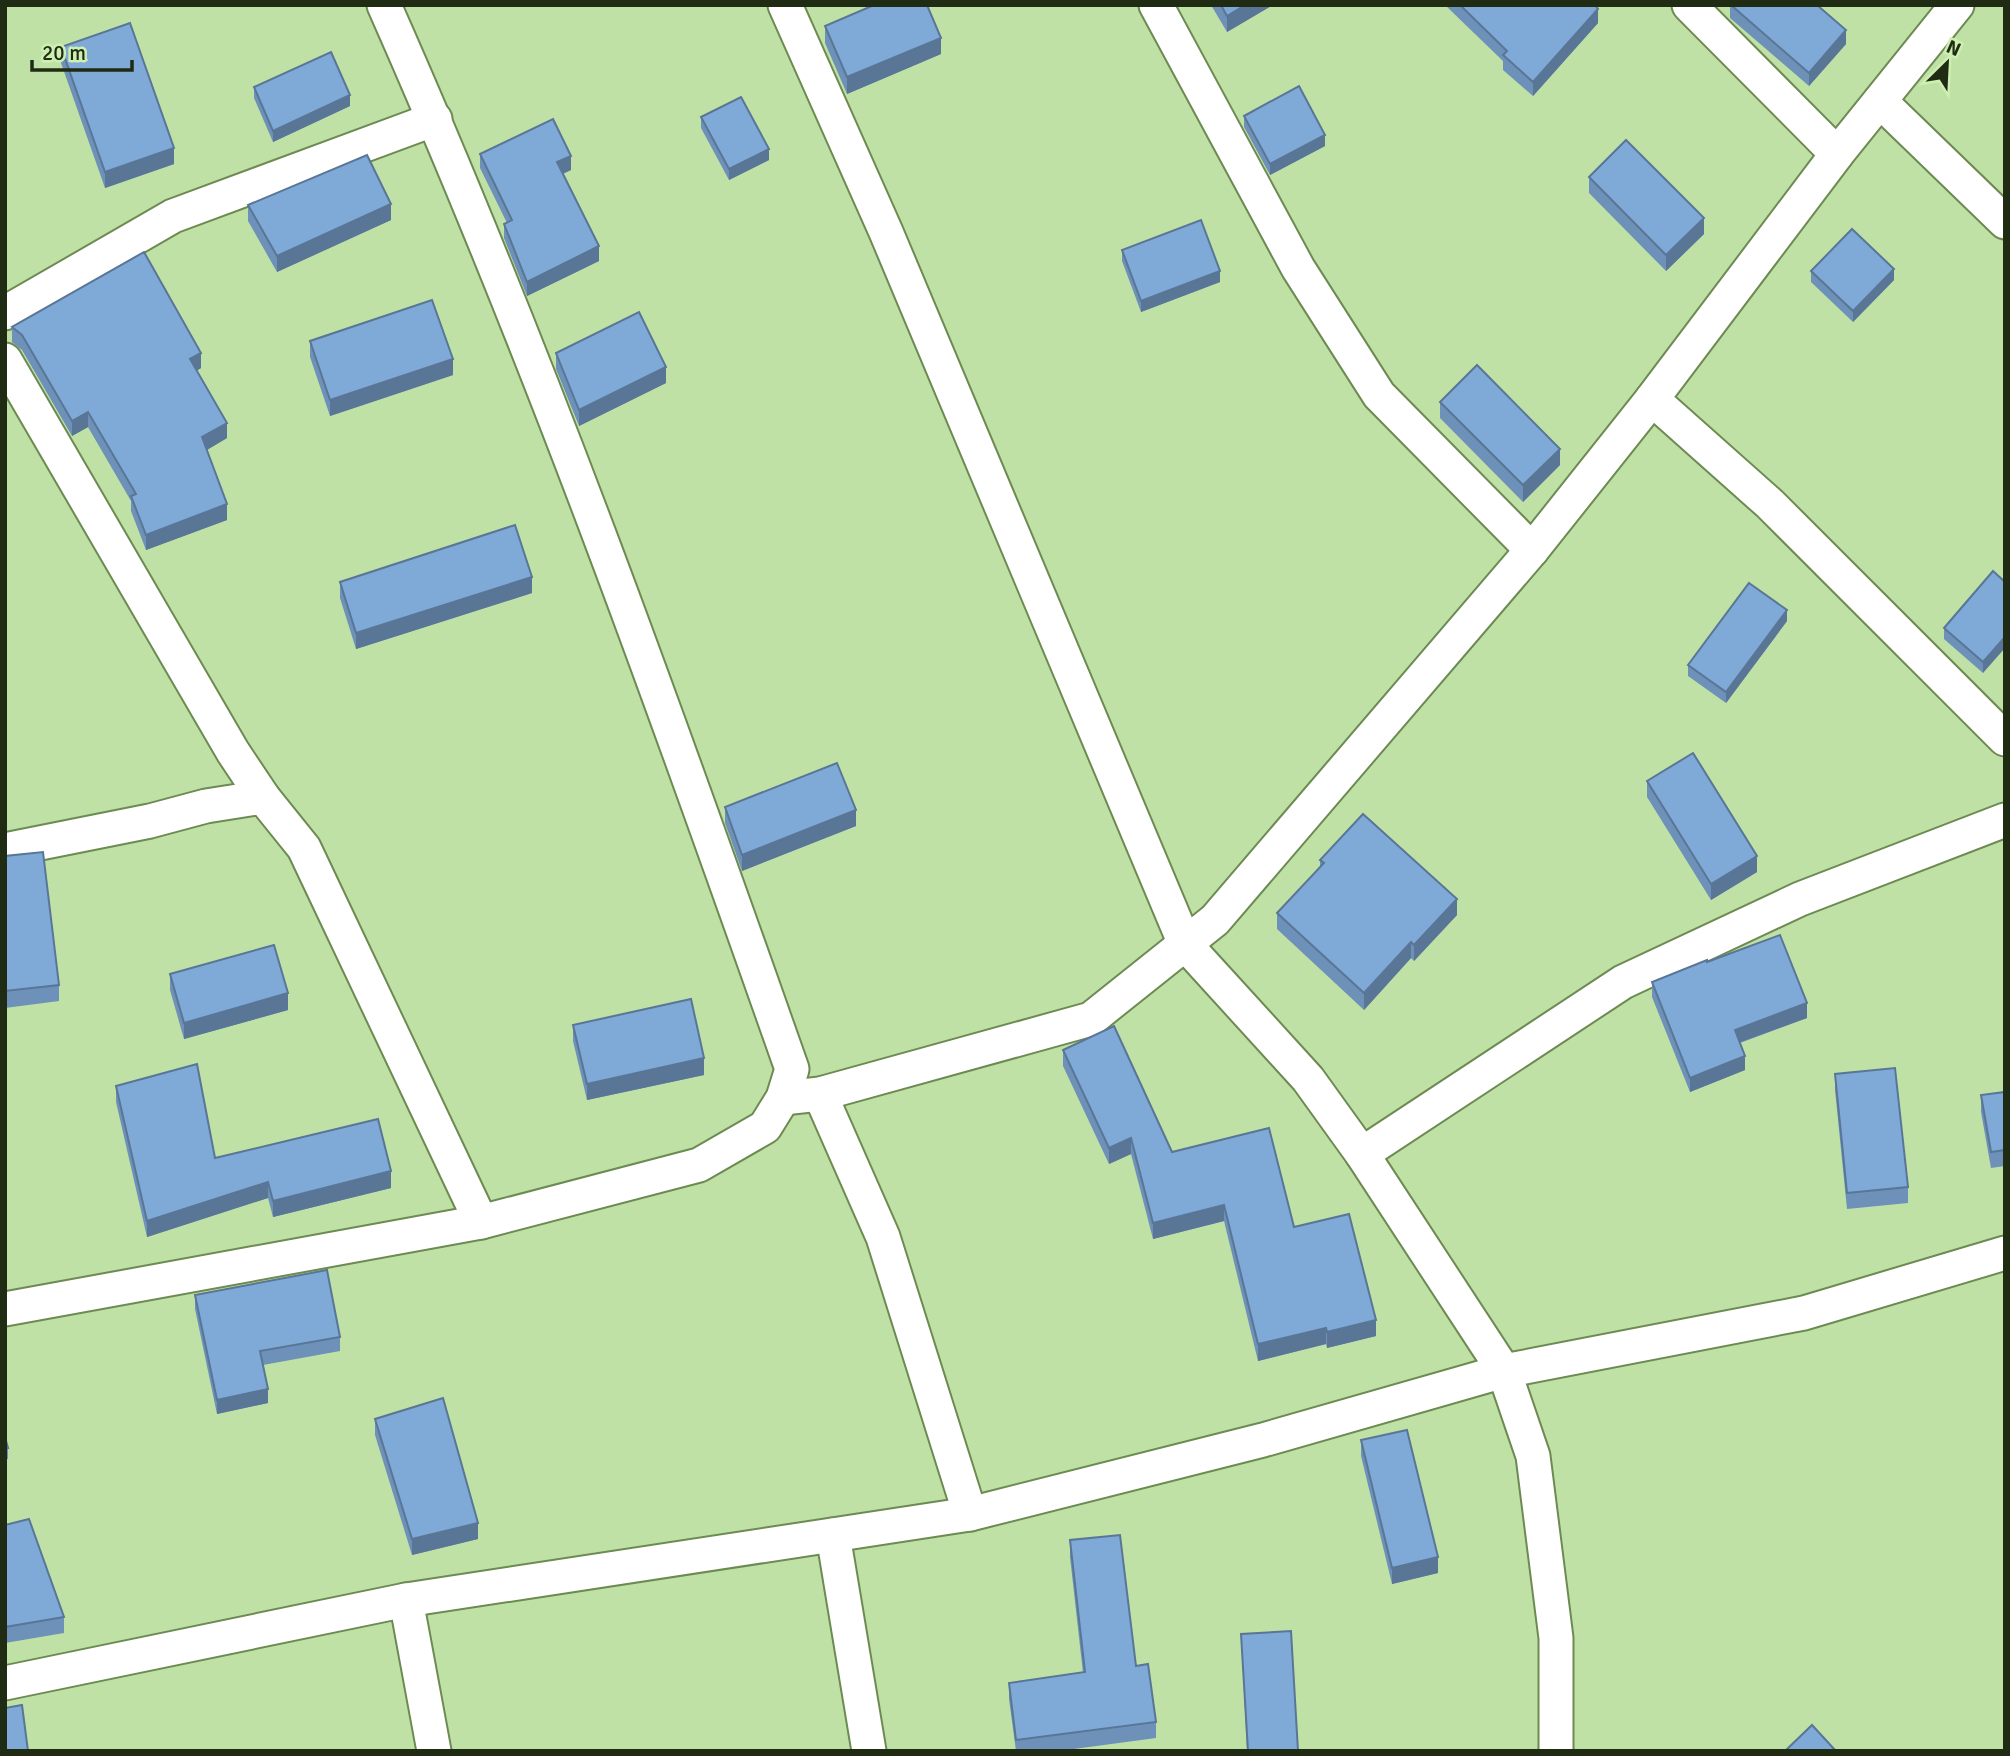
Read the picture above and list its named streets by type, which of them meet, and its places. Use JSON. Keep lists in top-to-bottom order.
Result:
{
  "scale_bar": "20 m",
  "north": "top right"
}
